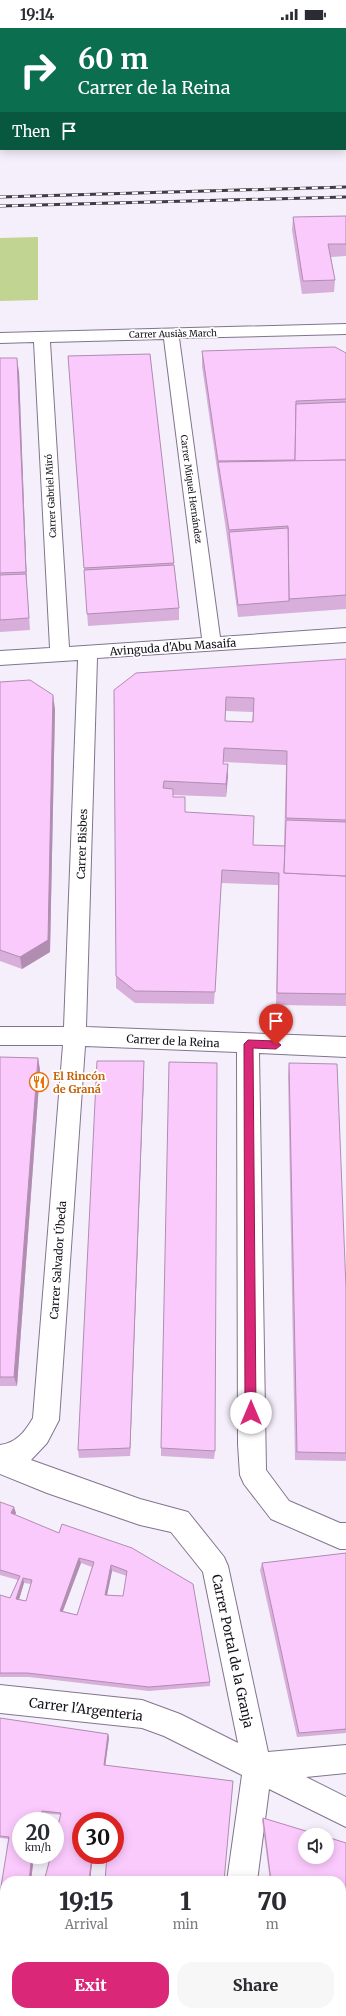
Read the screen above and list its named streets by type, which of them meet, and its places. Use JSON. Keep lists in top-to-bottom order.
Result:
{
  "streets": {
    "street": [
      "Carrer Ausiàs March",
      "Carrer Miquel Hernández",
      "Carrer Gabriel Miró",
      "Avinguda d'Abu Masaifa",
      "Carrer Bisbes",
      "Carrer de la Reina",
      "Carrer Salvador Úbeda",
      "Carrer Portal de la Granja",
      "Carrer l'Argenteria"
    ]
  },
  "crossings": [
    ["Carrer Ausiàs March", "Carrer Miquel Hernández"],
    ["Carrer Ausiàs March", "Carrer Gabriel Miró"],
    ["Carrer Miquel Hernández", "Avinguda d'Abu Masaifa"],
    ["Carrer Gabriel Miró", "Avinguda d'Abu Masaifa"],
    ["Avinguda d'Abu Masaifa", "Carrer Bisbes"],
    ["Carrer Bisbes", "Carrer de la Reina"],
    ["Carrer Bisbes", "Carrer Salvador Úbeda"],
    ["Carrer de la Reina", "Carrer Salvador Úbeda"],
    ["Carrer Salvador Úbeda", "Carrer Portal de la Granja"],
    ["Carrer Portal de la Granja", "Carrer l'Argenteria"]
  ],
  "places": {
    "restaurant": ["El Rincón de Graná"]
  },
  "page": {
    "status": "19:14",
    "turn": ["60 m", "Carrer de la Reina"],
    "then": "Then",
    "speed": "20 km/h",
    "limit": "30",
    "eta": [
      "19:15",
      "Arrival",
      "1",
      "min",
      "70",
      "m"
    ],
    "buttons": ["Exit", "Share"]
  }
}
